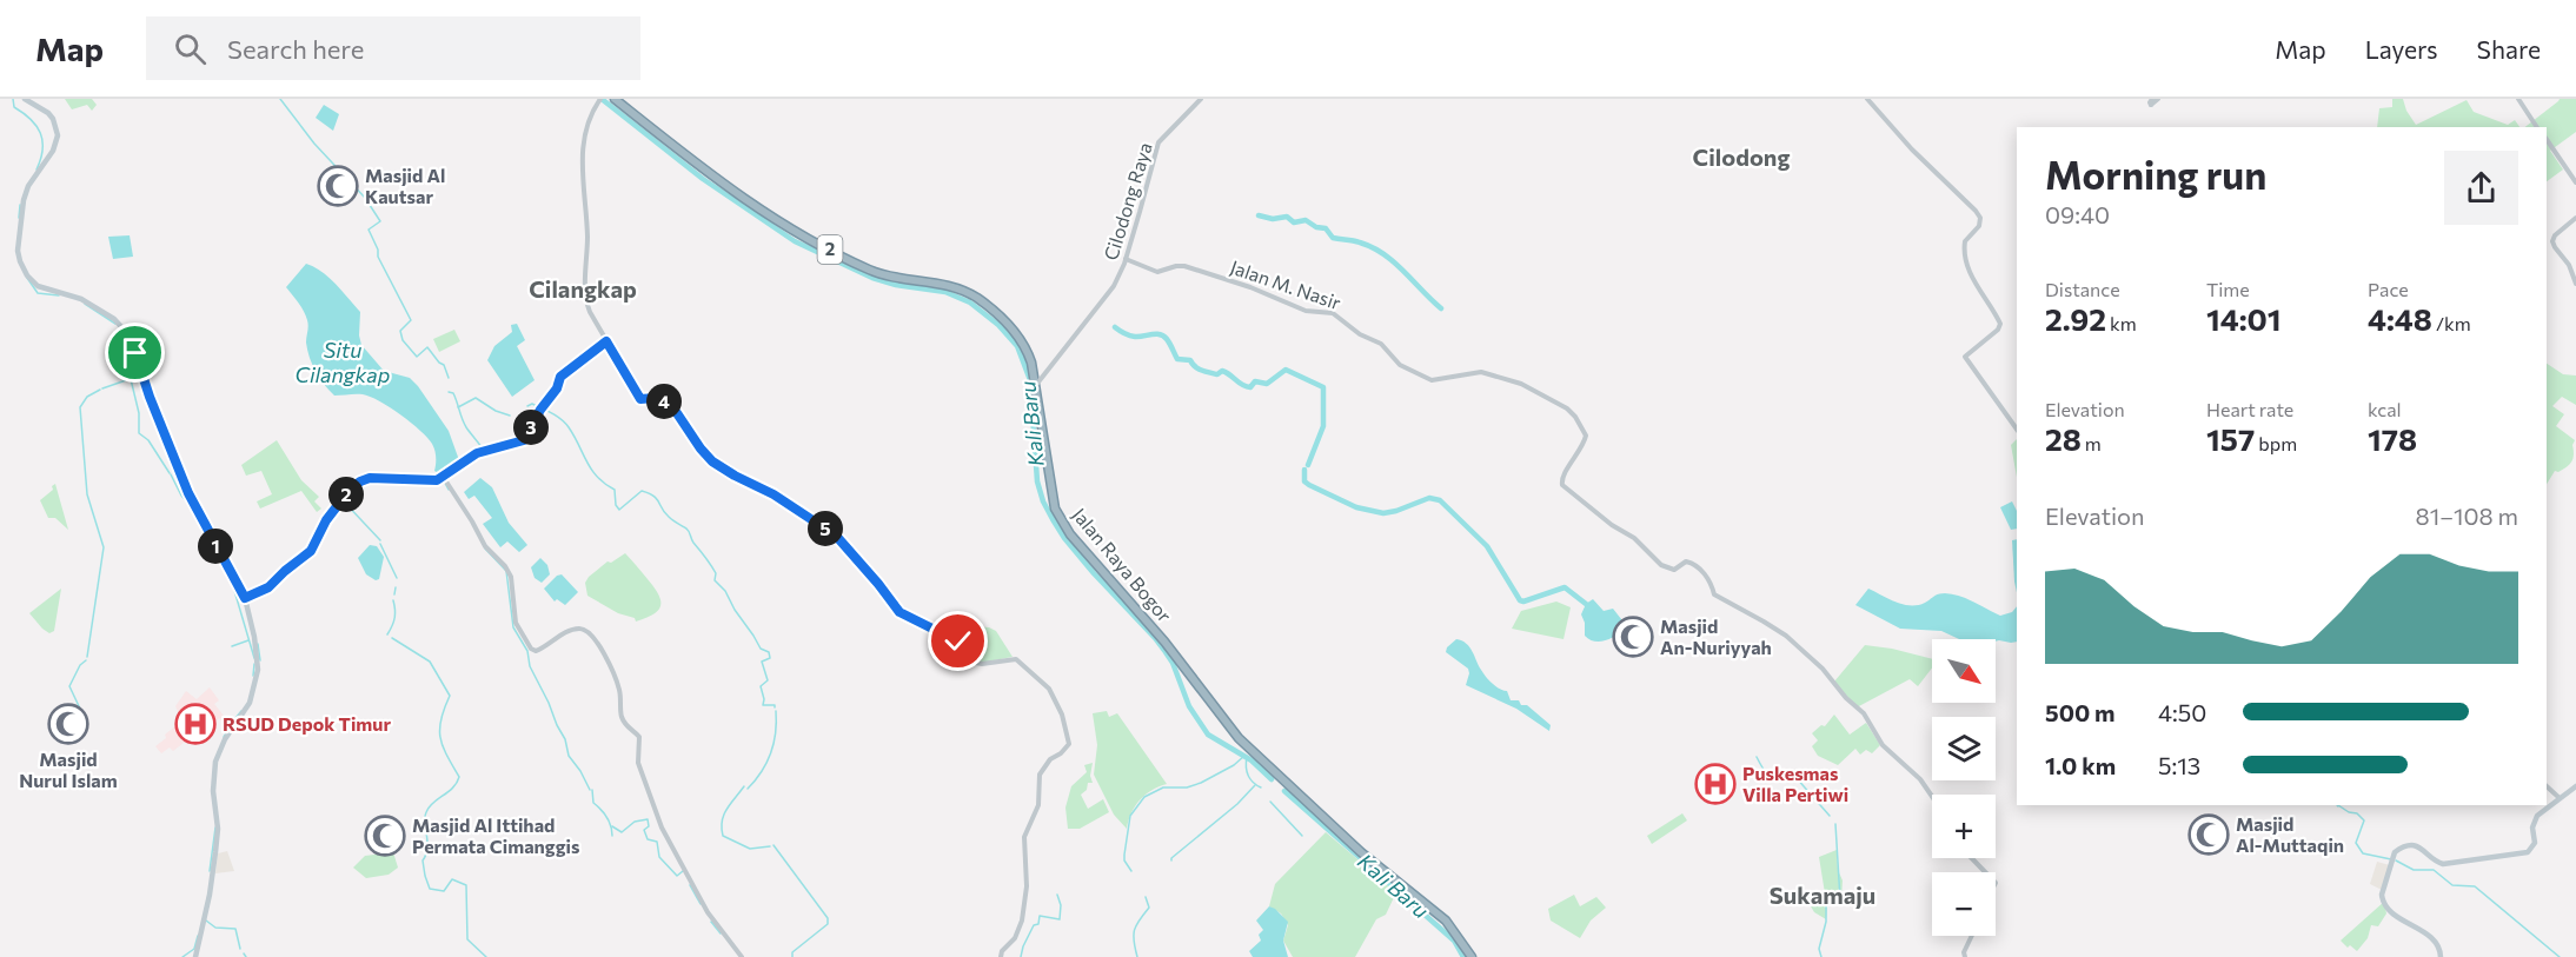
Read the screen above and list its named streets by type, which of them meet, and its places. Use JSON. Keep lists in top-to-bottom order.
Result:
{
  "streets": {
    "highway": ["2", "Jalan Raya Bogor"],
    "street": ["Cilodong Raya", "Jalan M. Nasir"]
  },
  "crossings": [
    ["Cilodong Raya", "Jalan M. Nasir"],
    ["Cilodong Raya", "Jalan Raya Bogor"]
  ],
  "districts": ["Cilodong", "Cilangkap", "Sukamaju"],
  "water": ["Situ Cilangkap", "Kali Baru"],
  "places": {
    "mosque": [
      "Masjid Al Kautsar",
      "Masjid An-Nuriyyah",
      "Masjid Nurul Islam",
      "Masjid Al-Muttaqin",
      "Masjid Al Ittihad Permata Cimanggis"
    ],
    "hospital": ["RSUD Depok Timur", "Puskesmas Villa Pertiwi"]
  },
  "north": "bottom right",
  "page": {
    "header": "Map",
    "search": "Search here",
    "nav": ["Map", "Layers", "Share"],
    "heading": ["Morning run", "09:40"],
    "stats": [
      ["Distance", "2.92 km"],
      ["Time", "14:01"],
      ["Pace", "4:48 /km"],
      ["Elevation", "28 m"],
      ["Heart rate", "157 bpm"],
      ["kcal", "178"]
    ],
    "pins": [
      "4",
      "3",
      "2",
      "5",
      "1"
    ],
    "chart": ["Elevation", "81–108 m"],
    "map_buttons": ["+", "−"],
    "list": [
      {
        "name": "500 m",
        "note": "4:50"
      },
      {
        "name": "1.0 km",
        "note": "5:13"
      }
    ]
  }
}
